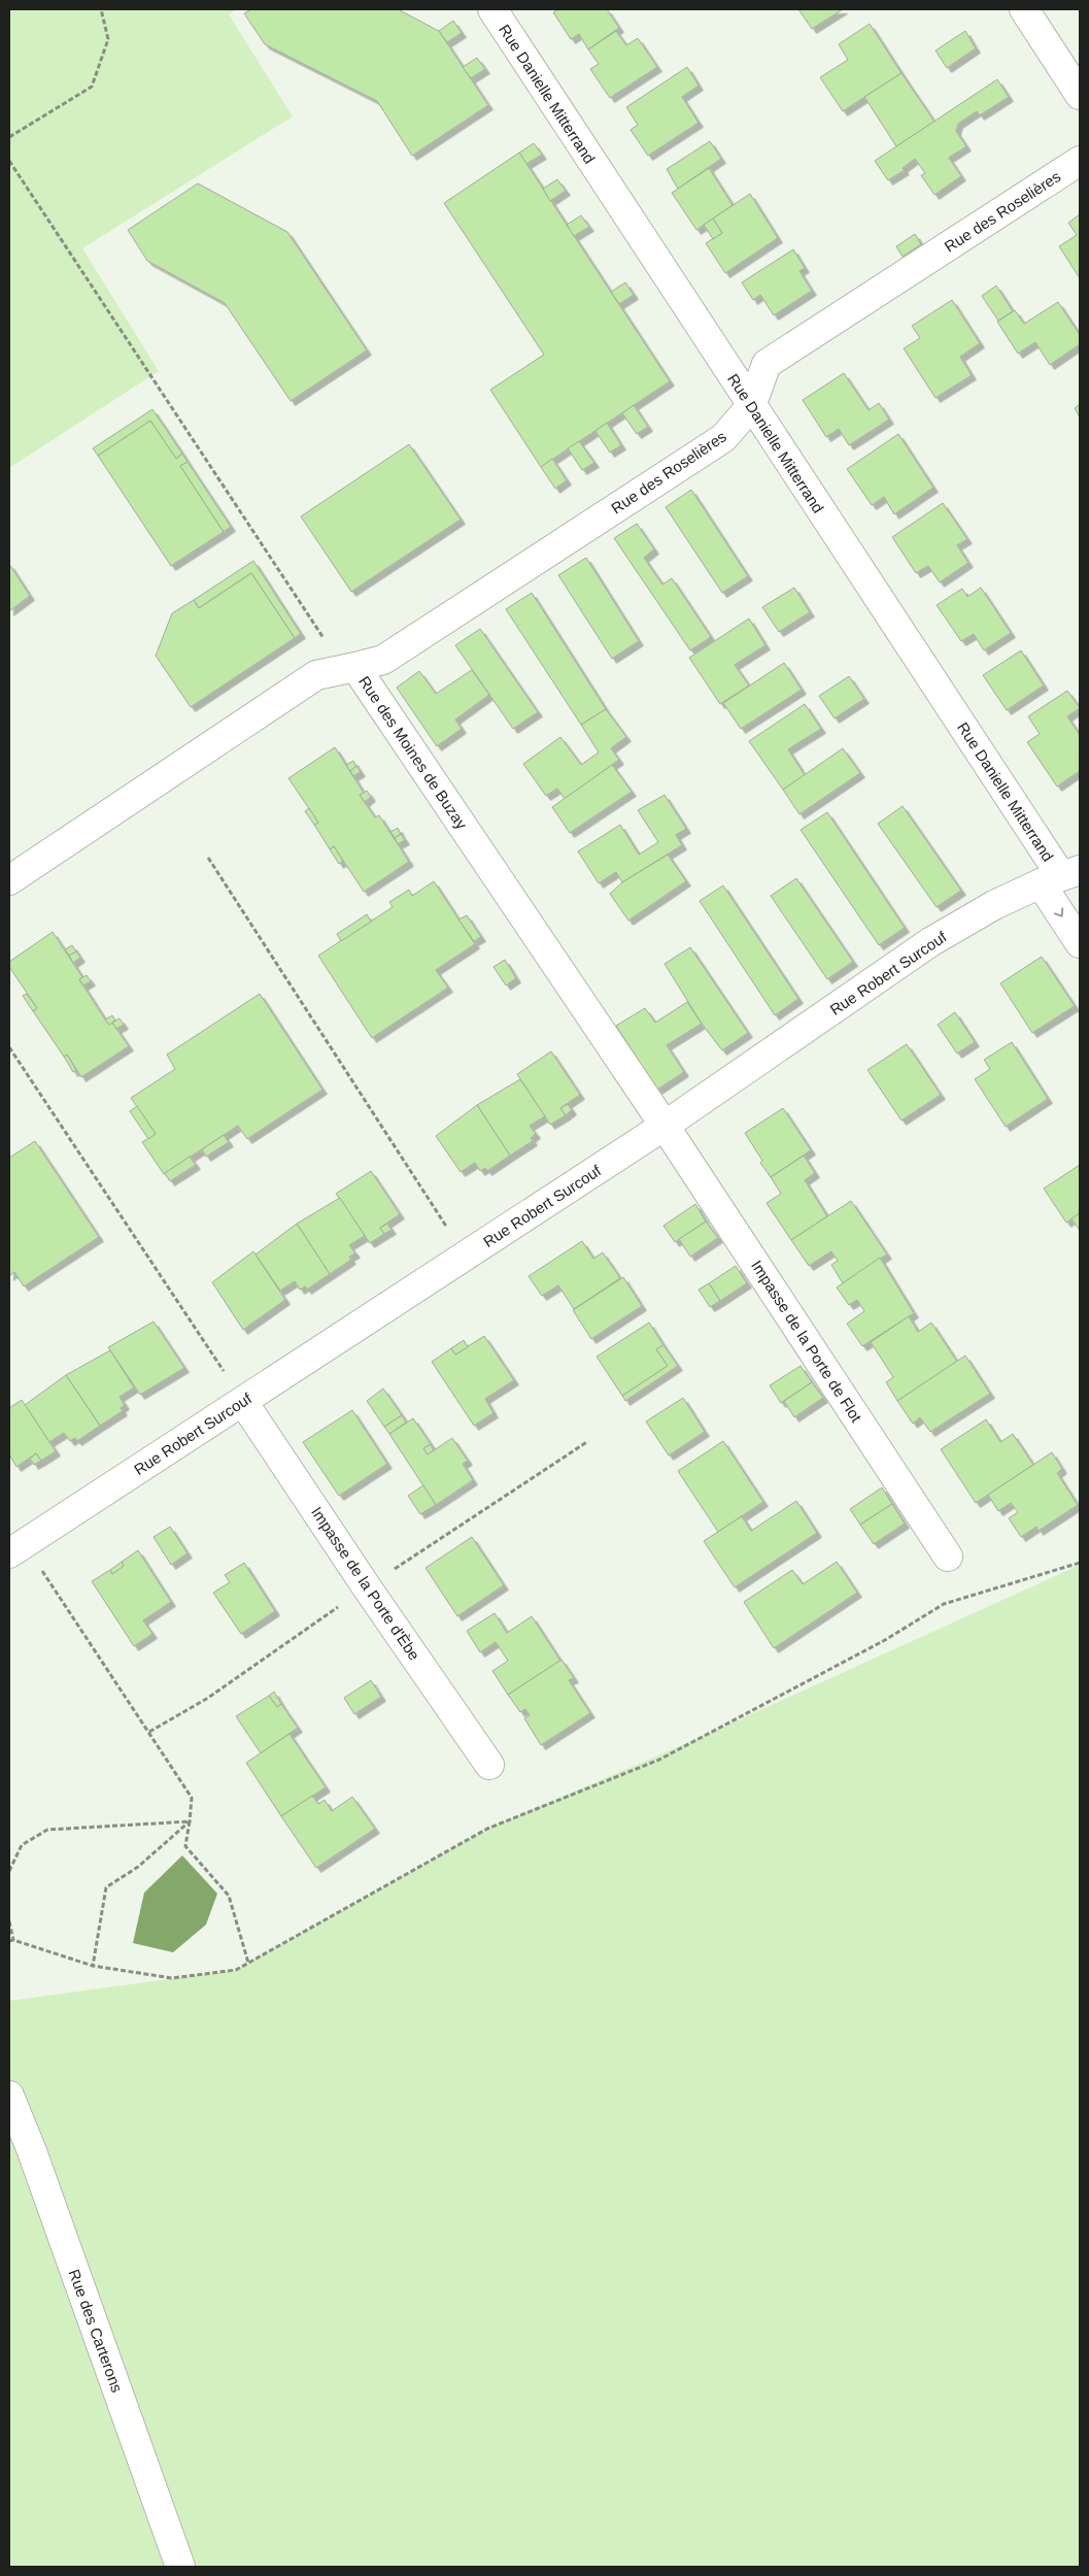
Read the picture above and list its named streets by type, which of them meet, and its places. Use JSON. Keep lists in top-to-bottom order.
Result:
{
  "streets": {
    "street": [
      "Rue Danielle Mitterrand",
      "Rue des Roselières",
      "Rue des Moines de Buzay",
      "Rue Robert Surcouf",
      "Impasse de la Porte de Flot",
      "Impasse de la Porte d'Èbe",
      "Rue des Carterons"
    ]
  },
  "crossings": [
    ["Rue Danielle Mitterrand", "Rue des Roselières"],
    ["Rue Danielle Mitterrand", "Rue Robert Surcouf"],
    ["Rue des Roselières", "Rue des Moines de Buzay"],
    ["Rue des Moines de Buzay", "Rue Robert Surcouf"],
    ["Rue des Moines de Buzay", "Impasse de la Porte de Flot"],
    ["Rue Robert Surcouf", "Impasse de la Porte de Flot"],
    ["Rue Robert Surcouf", "Impasse de la Porte d'Èbe"]
  ]
}
